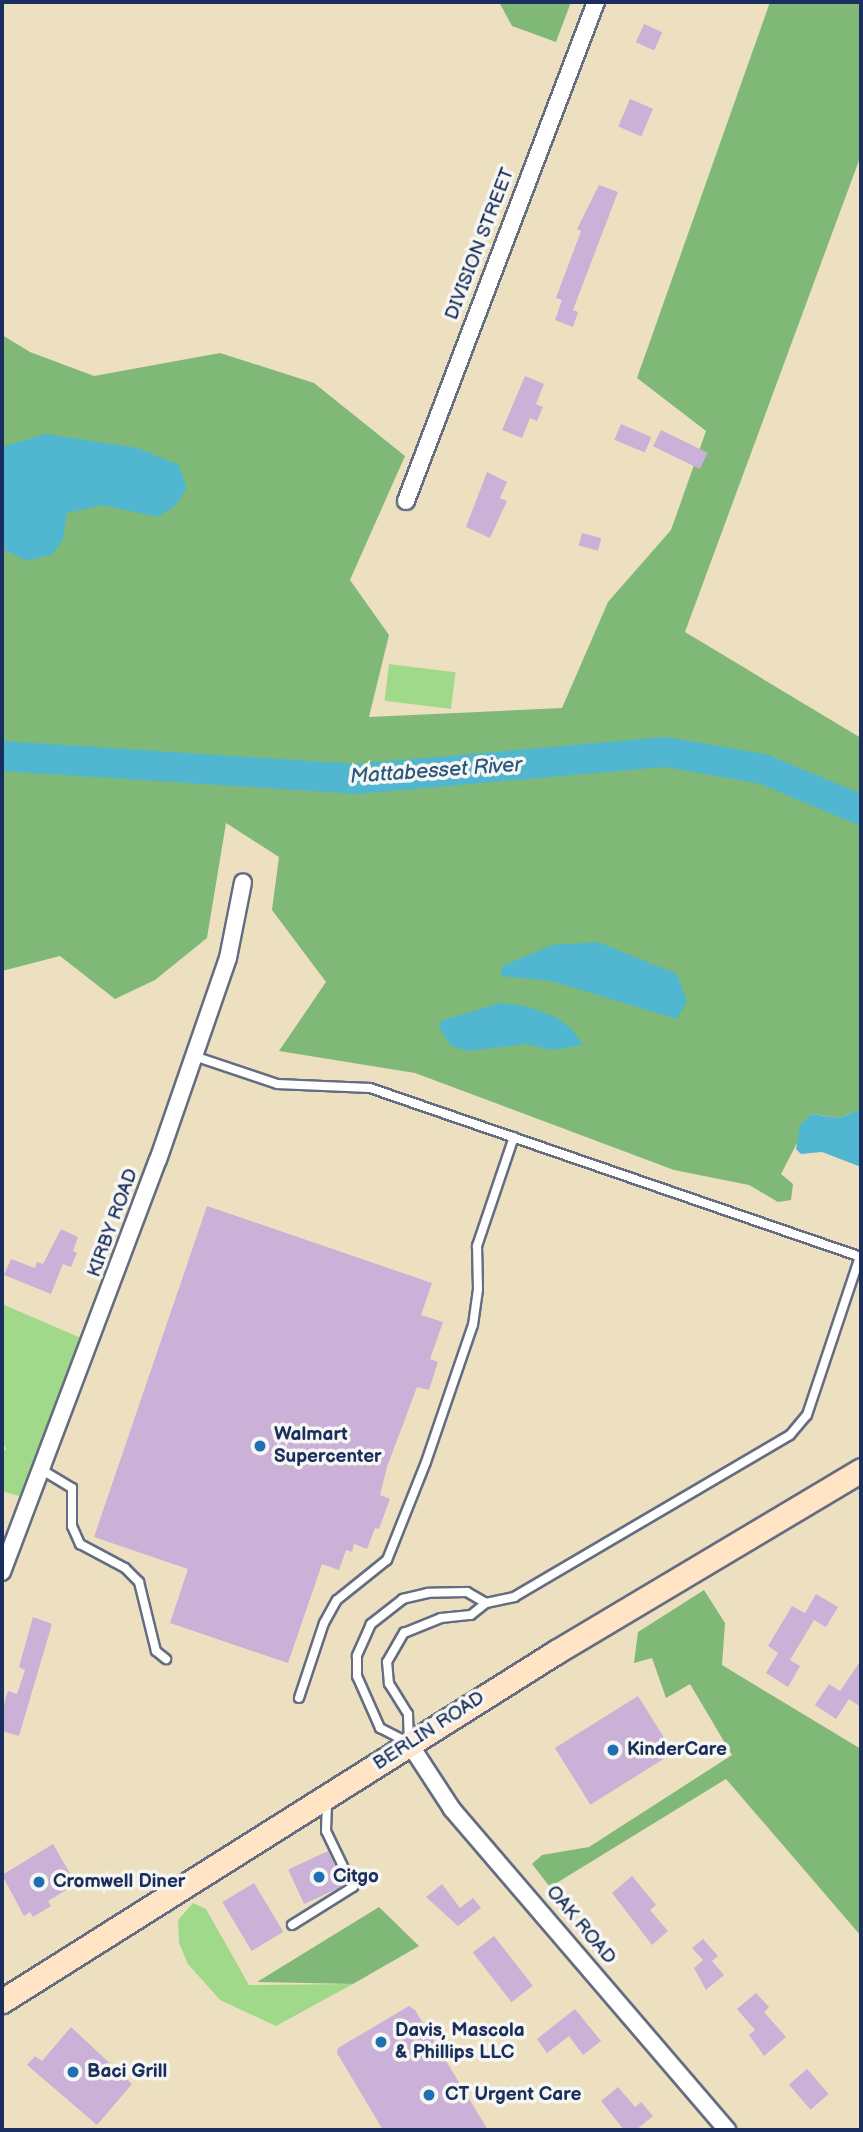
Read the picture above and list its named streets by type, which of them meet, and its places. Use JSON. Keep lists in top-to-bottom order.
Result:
{
  "streets": {
    "main road": ["BERLIN ROAD"],
    "street": ["DIVISION STREET", "KIRBY ROAD", "OAK ROAD"]
  },
  "crossings": [
    ["BERLIN ROAD", "OAK ROAD"]
  ],
  "water": ["Mattabesset River"],
  "places": [
    "Walmart Supercenter",
    "KinderCare",
    "Citgo",
    "Cromwell Diner",
    "Davis, Mascola & Phillips LLC",
    "Baci Grill",
    "CT Urgent Care"
  ]
}
